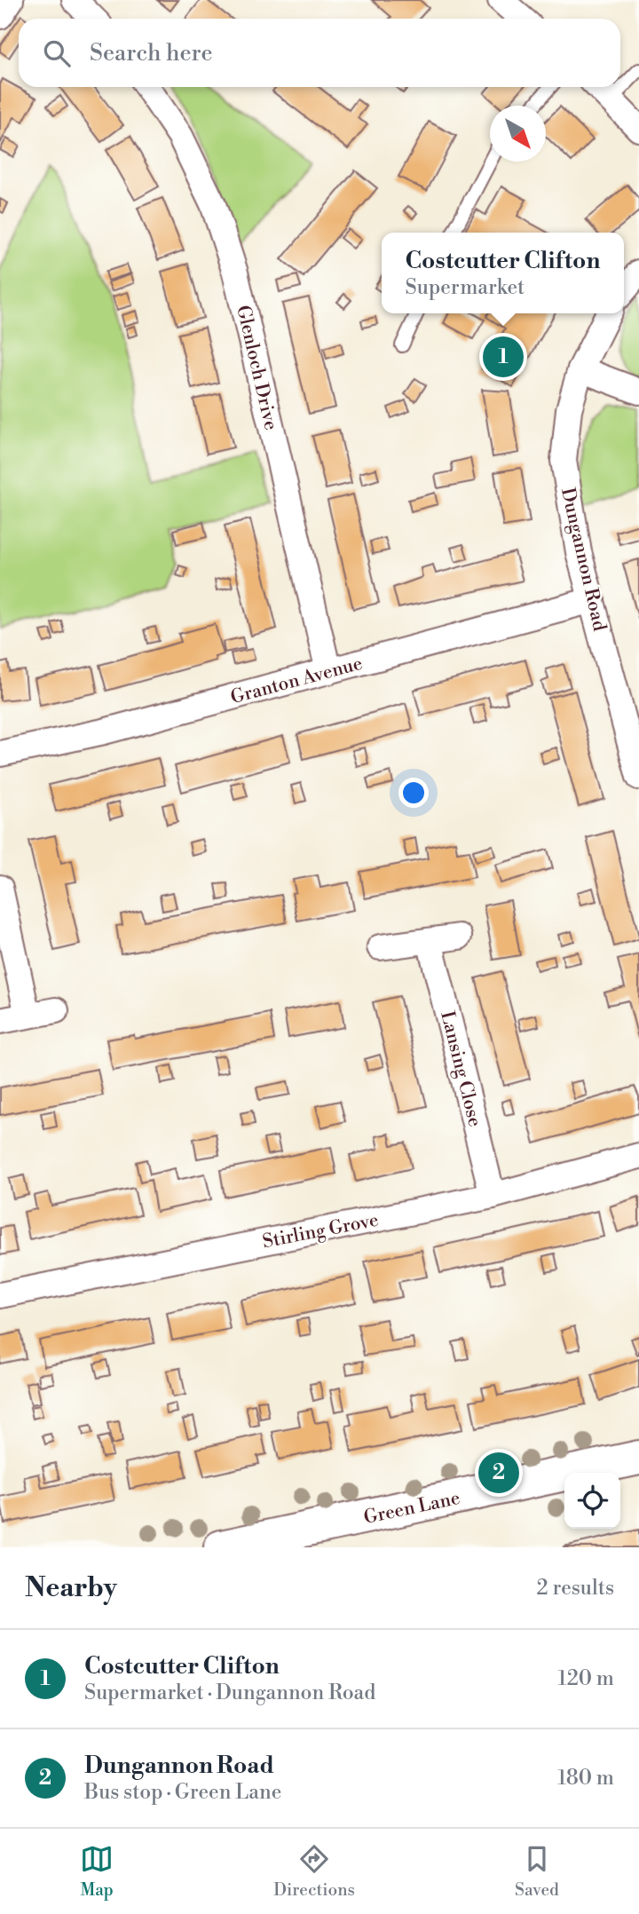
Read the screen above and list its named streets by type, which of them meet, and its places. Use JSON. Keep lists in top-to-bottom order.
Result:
{
  "streets": {
    "street": [
      "Glenloch Drive",
      "Dungannon Road",
      "Granton Avenue",
      "Lansing Close",
      "Stirling Grove",
      "Green Lane"
    ]
  },
  "crossings": [
    ["Glenloch Drive", "Granton Avenue"],
    ["Dungannon Road", "Granton Avenue"],
    ["Lansing Close", "Stirling Grove"]
  ],
  "north": "bottom right",
  "page": {
    "search": "Search here",
    "popup": ["Costcutter Clifton", "Supermarket"],
    "pins": ["1", "2"],
    "heading": ["Nearby", "2 results"],
    "list": [
      {
        "mark": "1",
        "name": "Costcutter Clifton",
        "note": "Supermarket · Dungannon Road",
        "value": "120 m"
      },
      {
        "mark": "2",
        "name": "Dungannon Road",
        "note": "Bus stop · Green Lane",
        "value": "180 m"
      }
    ],
    "nav": ["Map", "Directions", "Saved"]
  }
}
